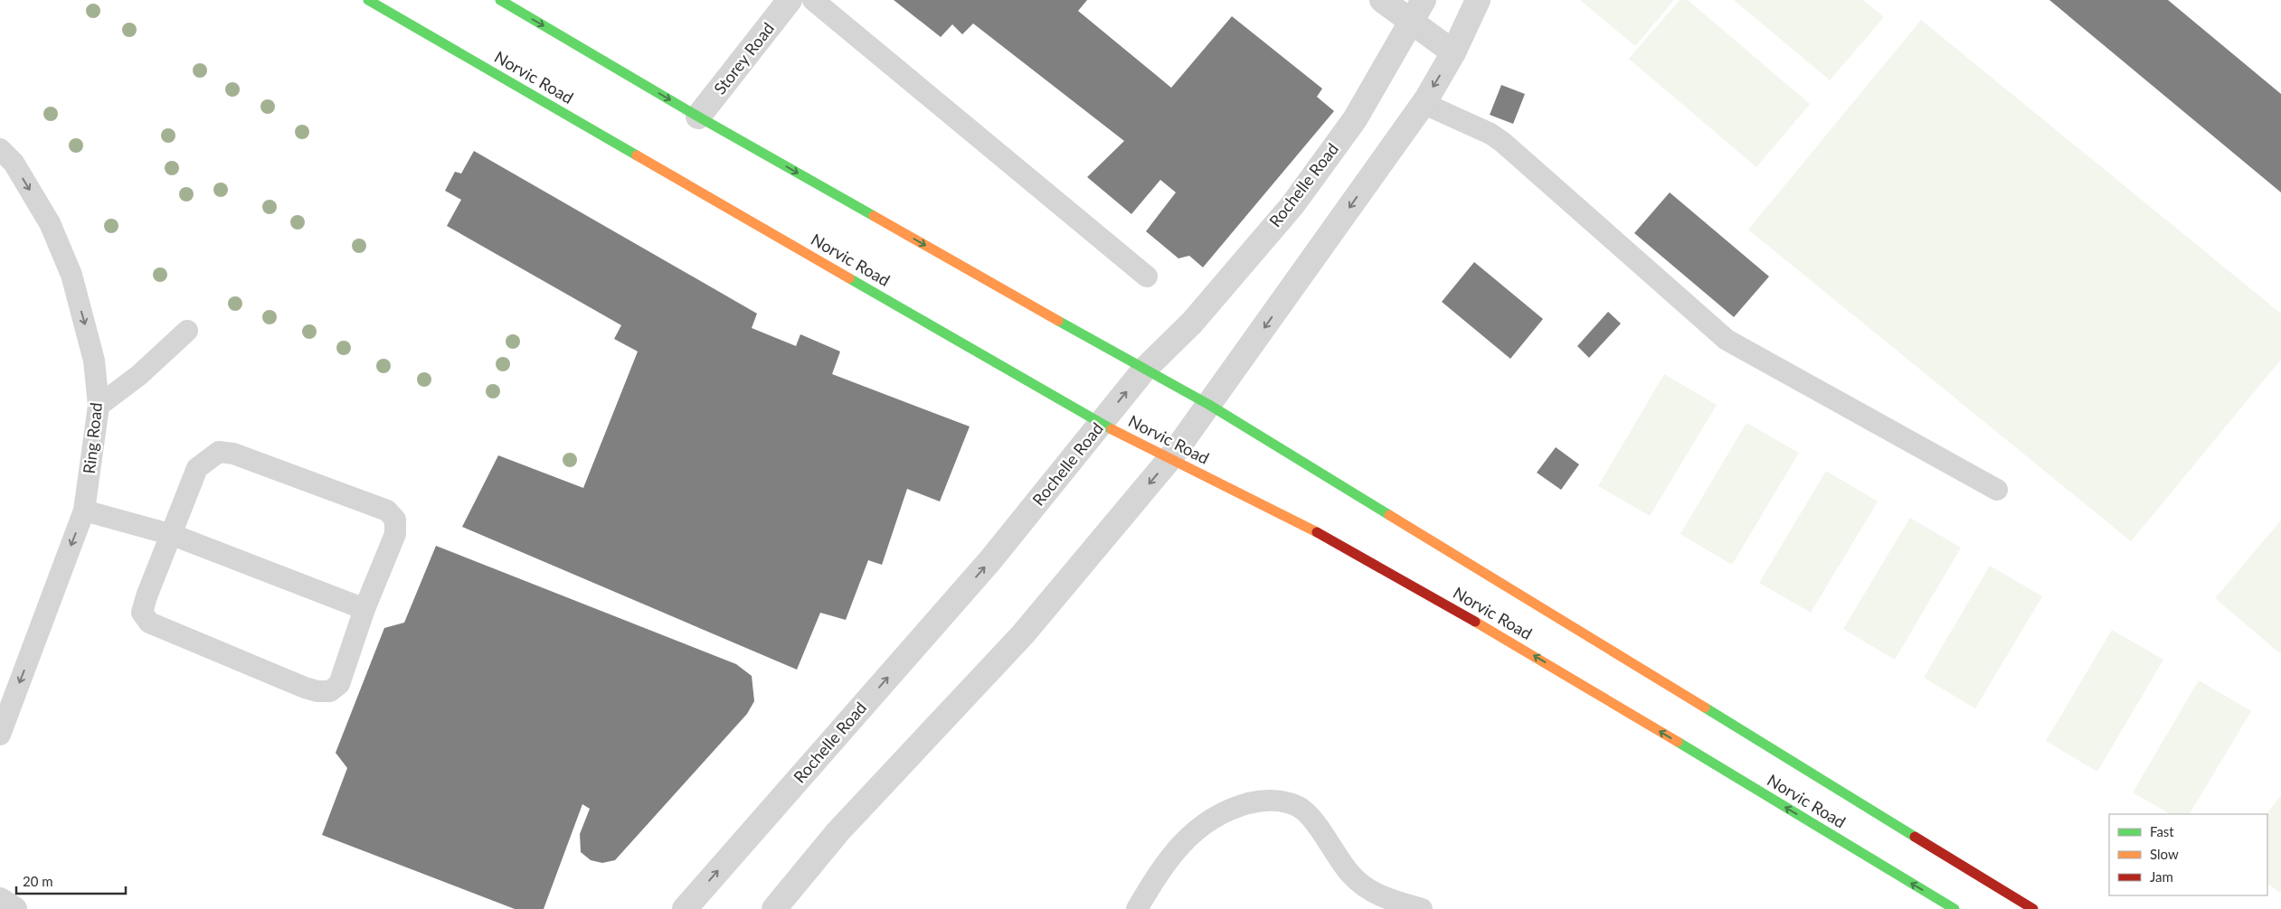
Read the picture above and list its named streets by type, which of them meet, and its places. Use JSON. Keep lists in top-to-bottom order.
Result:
{
  "streets": {
    "street": ["Storey Road", "Norvic Road", "Rochelle Road"],
    "lane": ["Ring Road"]
  },
  "crossings": [
    ["Storey Road", "Norvic Road"],
    ["Norvic Road", "Rochelle Road"]
  ],
  "one_way": ["Ring Road"],
  "legend": ["Fast", "Slow", "Jam"],
  "scale_bar": "20 m"
}
